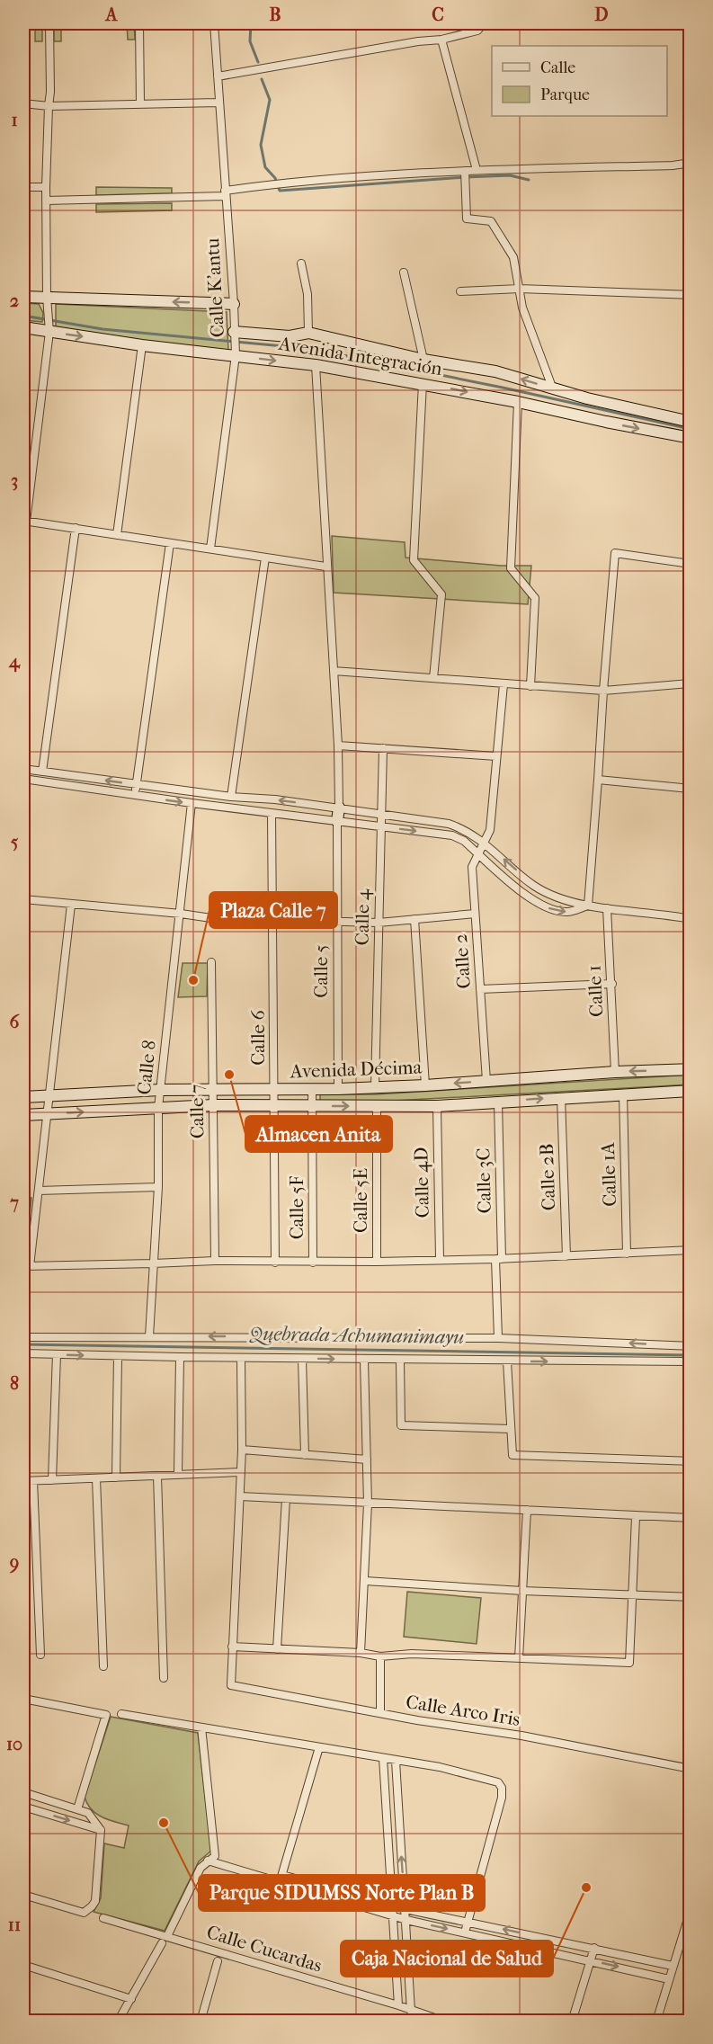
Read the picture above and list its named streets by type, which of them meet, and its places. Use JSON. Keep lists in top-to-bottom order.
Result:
{
  "streets": {
    "street": [
      "Calle K'antu",
      "Avenida Integración",
      "Calle 4",
      "Calle 2",
      "Calle 5",
      "Calle 1",
      "Calle 6",
      "Calle 8",
      "Avenida Décima",
      "Calle 7",
      "Calle 1A",
      "Calle 2B",
      "Calle 3C",
      "Calle 4D",
      "Calle 5E",
      "Calle 5F",
      "Calle Arco Iris",
      "Calle Cucardas"
    ]
  },
  "crossings": [
    ["Calle K'antu", "Avenida Integración"],
    ["Calle 4", "Avenida Décima"],
    ["Calle 2", "Avenida Décima"],
    ["Calle 5", "Avenida Décima"],
    ["Calle 1", "Avenida Décima"],
    ["Calle 6", "Avenida Décima"],
    ["Calle 8", "Avenida Décima"],
    ["Avenida Décima", "Calle 7"],
    ["Avenida Décima", "Calle 1A"],
    ["Avenida Décima", "Calle 2B"],
    ["Avenida Décima", "Calle 3C"],
    ["Avenida Décima", "Calle 4D"],
    ["Avenida Décima", "Calle 5E"],
    ["Avenida Décima", "Calle 5F"]
  ],
  "water": ["Quebrada Achumanimayu"],
  "places": [
    "Plaza Calle 7",
    "Almacen Anita",
    "Parque SIDUMSS Norte Plan B",
    "Caja Nacional de Salud"
  ],
  "legend": ["Calle", "Parque"],
  "grid": {
    "columns": [
      "A",
      "B",
      "C",
      "D"
    ],
    "rows": [
      "1",
      "2",
      "3",
      "4",
      "5",
      "6",
      "7",
      "8",
      "9",
      "10",
      "11"
    ]
  }
}
